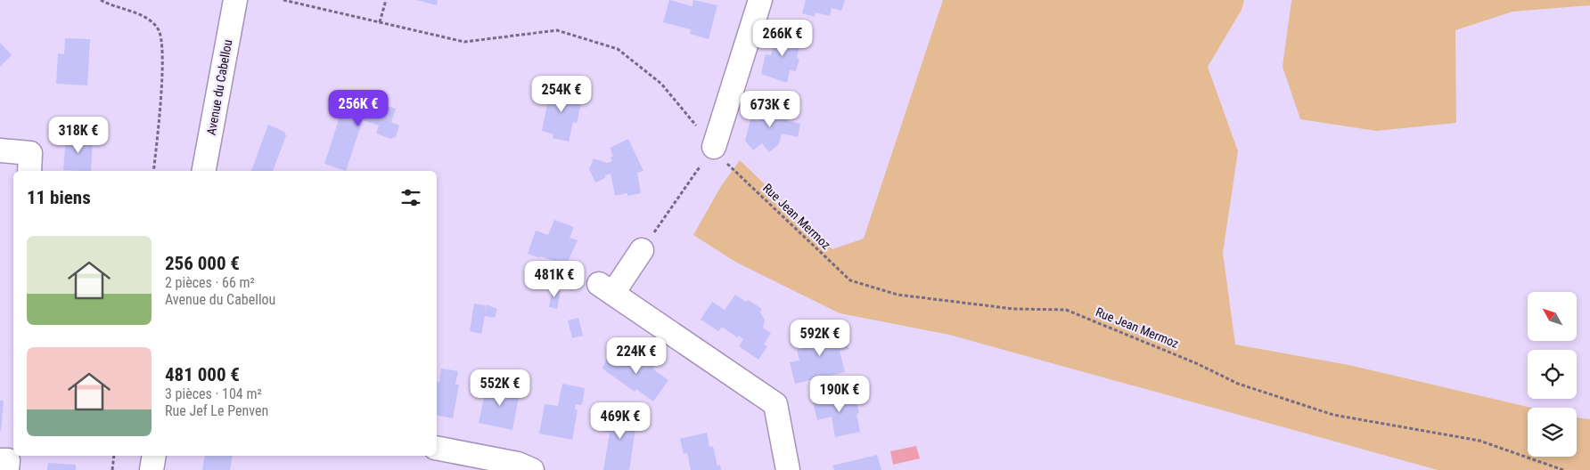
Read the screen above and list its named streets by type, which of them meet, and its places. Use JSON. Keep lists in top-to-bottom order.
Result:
{
  "streets": {
    "street": ["Avenue du Cabellou"],
    "path": ["Rue Jean Mermoz"]
  },
  "north": "top left",
  "page": {
    "price": [
      "266K €",
      "254K €",
      "256K €",
      "673K €",
      "318K €",
      "481K €",
      "592K €",
      "224K €",
      "552K €",
      "190K €",
      "469K €"
    ],
    "heading": "11 biens",
    "list": [
      {
        "name": "256 000 €",
        "note": "2 pièces · 66 m² · Avenue du Cabellou"
      },
      {
        "name": "481 000 €",
        "note": "3 pièces · 104 m² · Rue Jef Le Penven"
      }
    ]
  }
}
